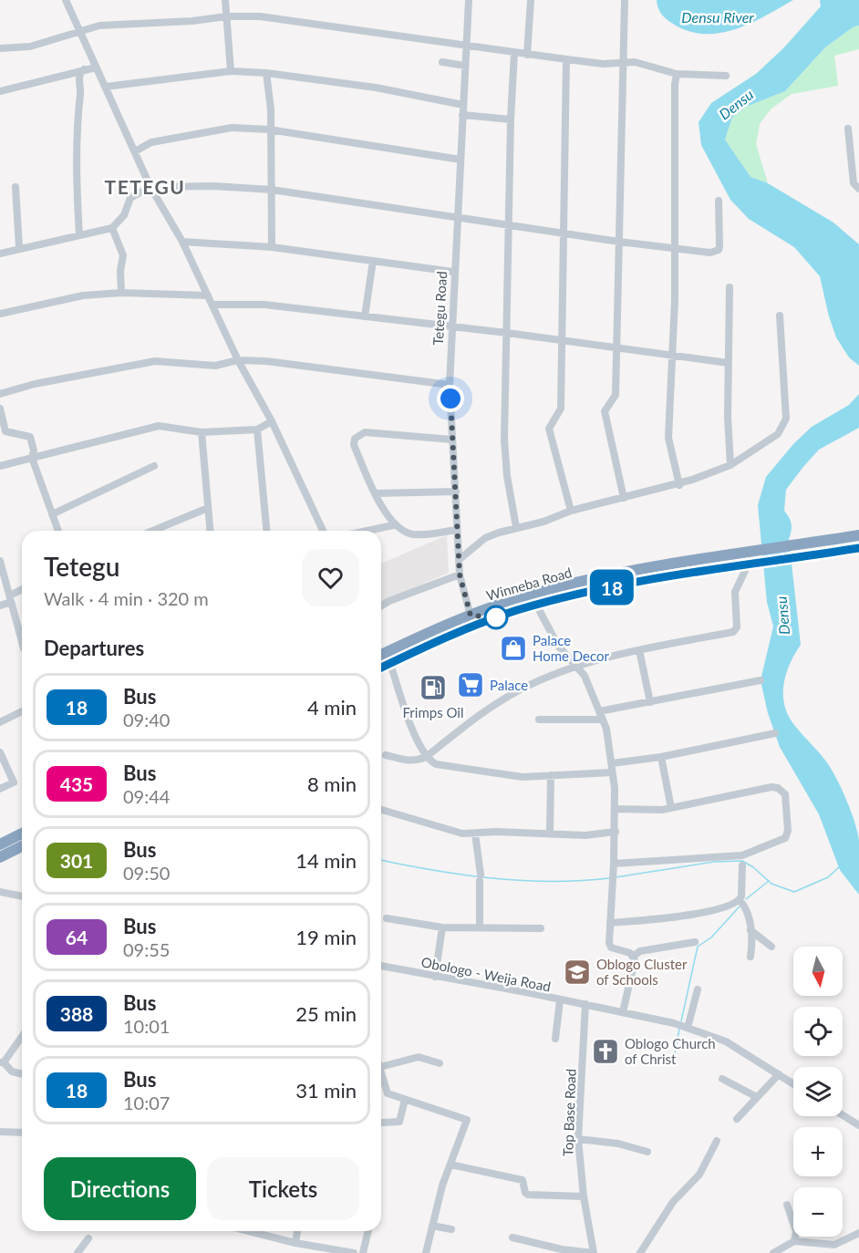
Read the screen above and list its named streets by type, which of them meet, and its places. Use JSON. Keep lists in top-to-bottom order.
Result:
{
  "streets": {
    "highway": ["Winneba Road"],
    "street": ["Tetegu Road", "Obologo - Weija Road", "Top Base Road"]
  },
  "crossings": [
    ["Tetegu Road", "Winneba Road"],
    ["Obologo - Weija Road", "Top Base Road"]
  ],
  "districts": ["TETEGU"],
  "water": ["Densu River", "Densu"],
  "places": {
    "shop": ["Palace Home Decor"],
    "supermarket": ["Palace"],
    "fuel station": ["Frimps Oil"],
    "school or university": ["Oblogo Cluster of Schools"],
    "church": ["Oblogo Church of Christ"]
  },
  "lines": ["bus line 18"],
  "north": "bottom",
  "page": {
    "on_map": "18",
    "heading": [
      ["Tetegu", "Walk · 4 min · 320 m"],
      "Departures"
    ],
    "list": [
      {
        "mark": "18",
        "name": "Bus",
        "note": "09:40",
        "value": "4 min"
      },
      {
        "mark": "435",
        "name": "Bus",
        "note": "09:44",
        "value": "8 min"
      },
      {
        "mark": "301",
        "name": "Bus",
        "note": "09:50",
        "value": "14 min"
      },
      {
        "mark": "64",
        "name": "Bus",
        "note": "09:55",
        "value": "19 min"
      },
      {
        "mark": "388",
        "name": "Bus",
        "note": "10:01",
        "value": "25 min"
      },
      {
        "mark": "18",
        "name": "Bus",
        "note": "10:07",
        "value": "31 min"
      }
    ],
    "map_buttons": ["+", "−"],
    "buttons": ["Directions", "Tickets"]
  }
}
